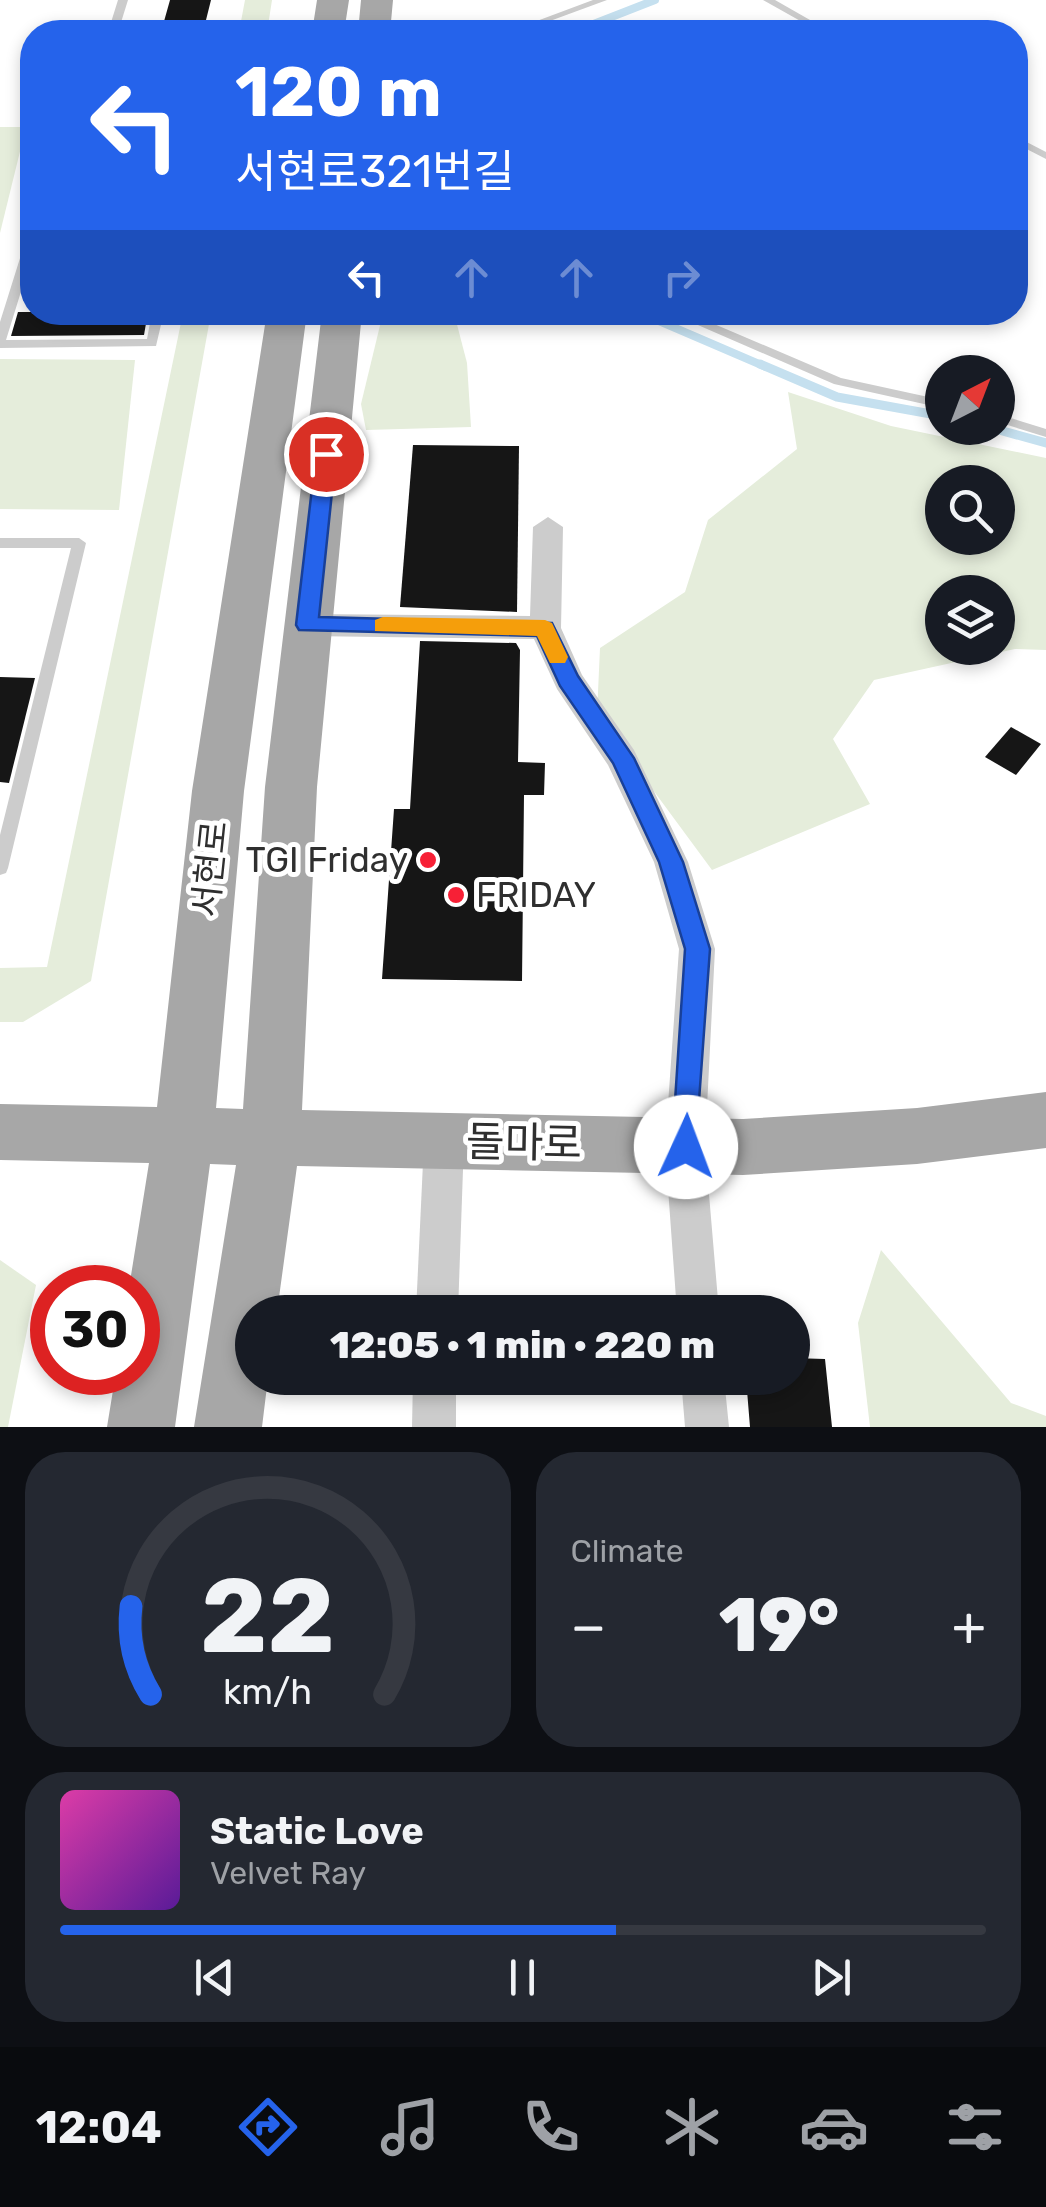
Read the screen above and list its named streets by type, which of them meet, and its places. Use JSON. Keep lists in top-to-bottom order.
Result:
{
  "streets": {
    "main road": ["서현로", "돌마로"]
  },
  "crossings": [
    ["서현로", "돌마로"]
  ],
  "places": ["TGI Friday", "FRIDAY"],
  "north": "top right",
  "page": {
    "turn": ["120 m", "서현로321번길"],
    "limit": "30",
    "trip": "12:05 · 1 min · 220 m",
    "tile": "Climate",
    "heat": ["−", "19°", "+"],
    "song": ["Static Love", "Velvet Ray"],
    "tabs": "12:04",
    "gauge": ["22", "km/h"]
  }
}
